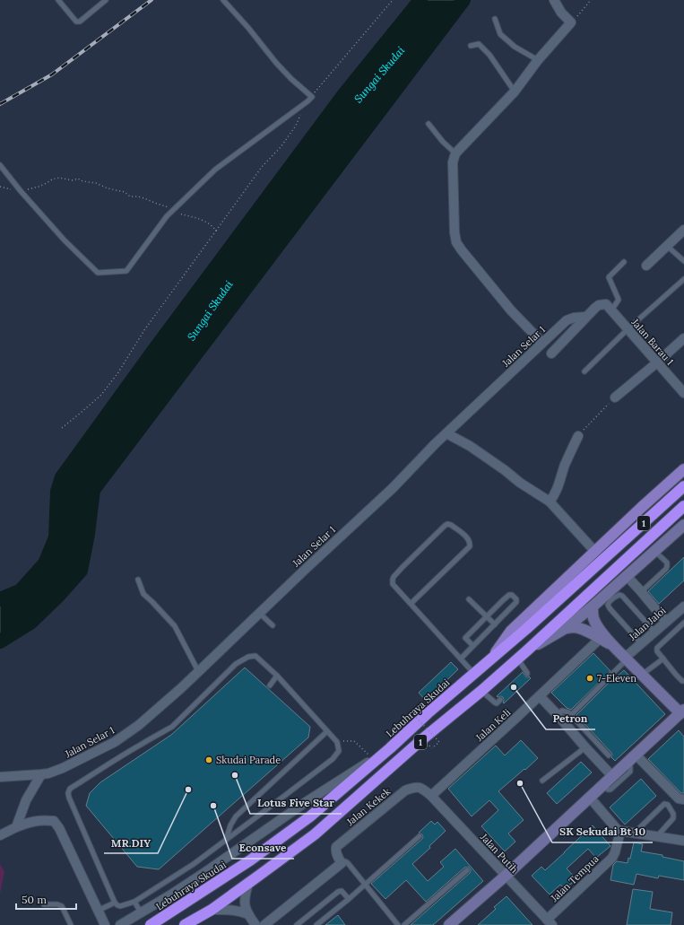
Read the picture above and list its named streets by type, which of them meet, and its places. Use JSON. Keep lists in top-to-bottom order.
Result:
{
  "streets": {
    "highway": ["1", "Lebuhraya Skudai"],
    "street": [
      "Jalan Barau 1",
      "Jalan Selar 1",
      "Jalan Jaloi",
      "Jalan Keli",
      "Jalan Kekek",
      "Jalan Putih",
      "Jalan Tempua"
    ]
  },
  "crossings": [
    ["Jalan Keli", "Jalan Kekek"],
    ["Jalan Keli", "Jalan Putih"],
    ["Jalan Kekek", "Jalan Putih"],
    ["Jalan Putih", "Jalan Tempua"]
  ],
  "water": ["Sungai Skudai"],
  "places": [
    "7-Eleven",
    "Petron",
    "Skudai Parade",
    "Lotus Five Star",
    "SK Sekudai Bt 10",
    "MR.DIY",
    "Econsave"
  ],
  "scale_bar": "50 m"
}
